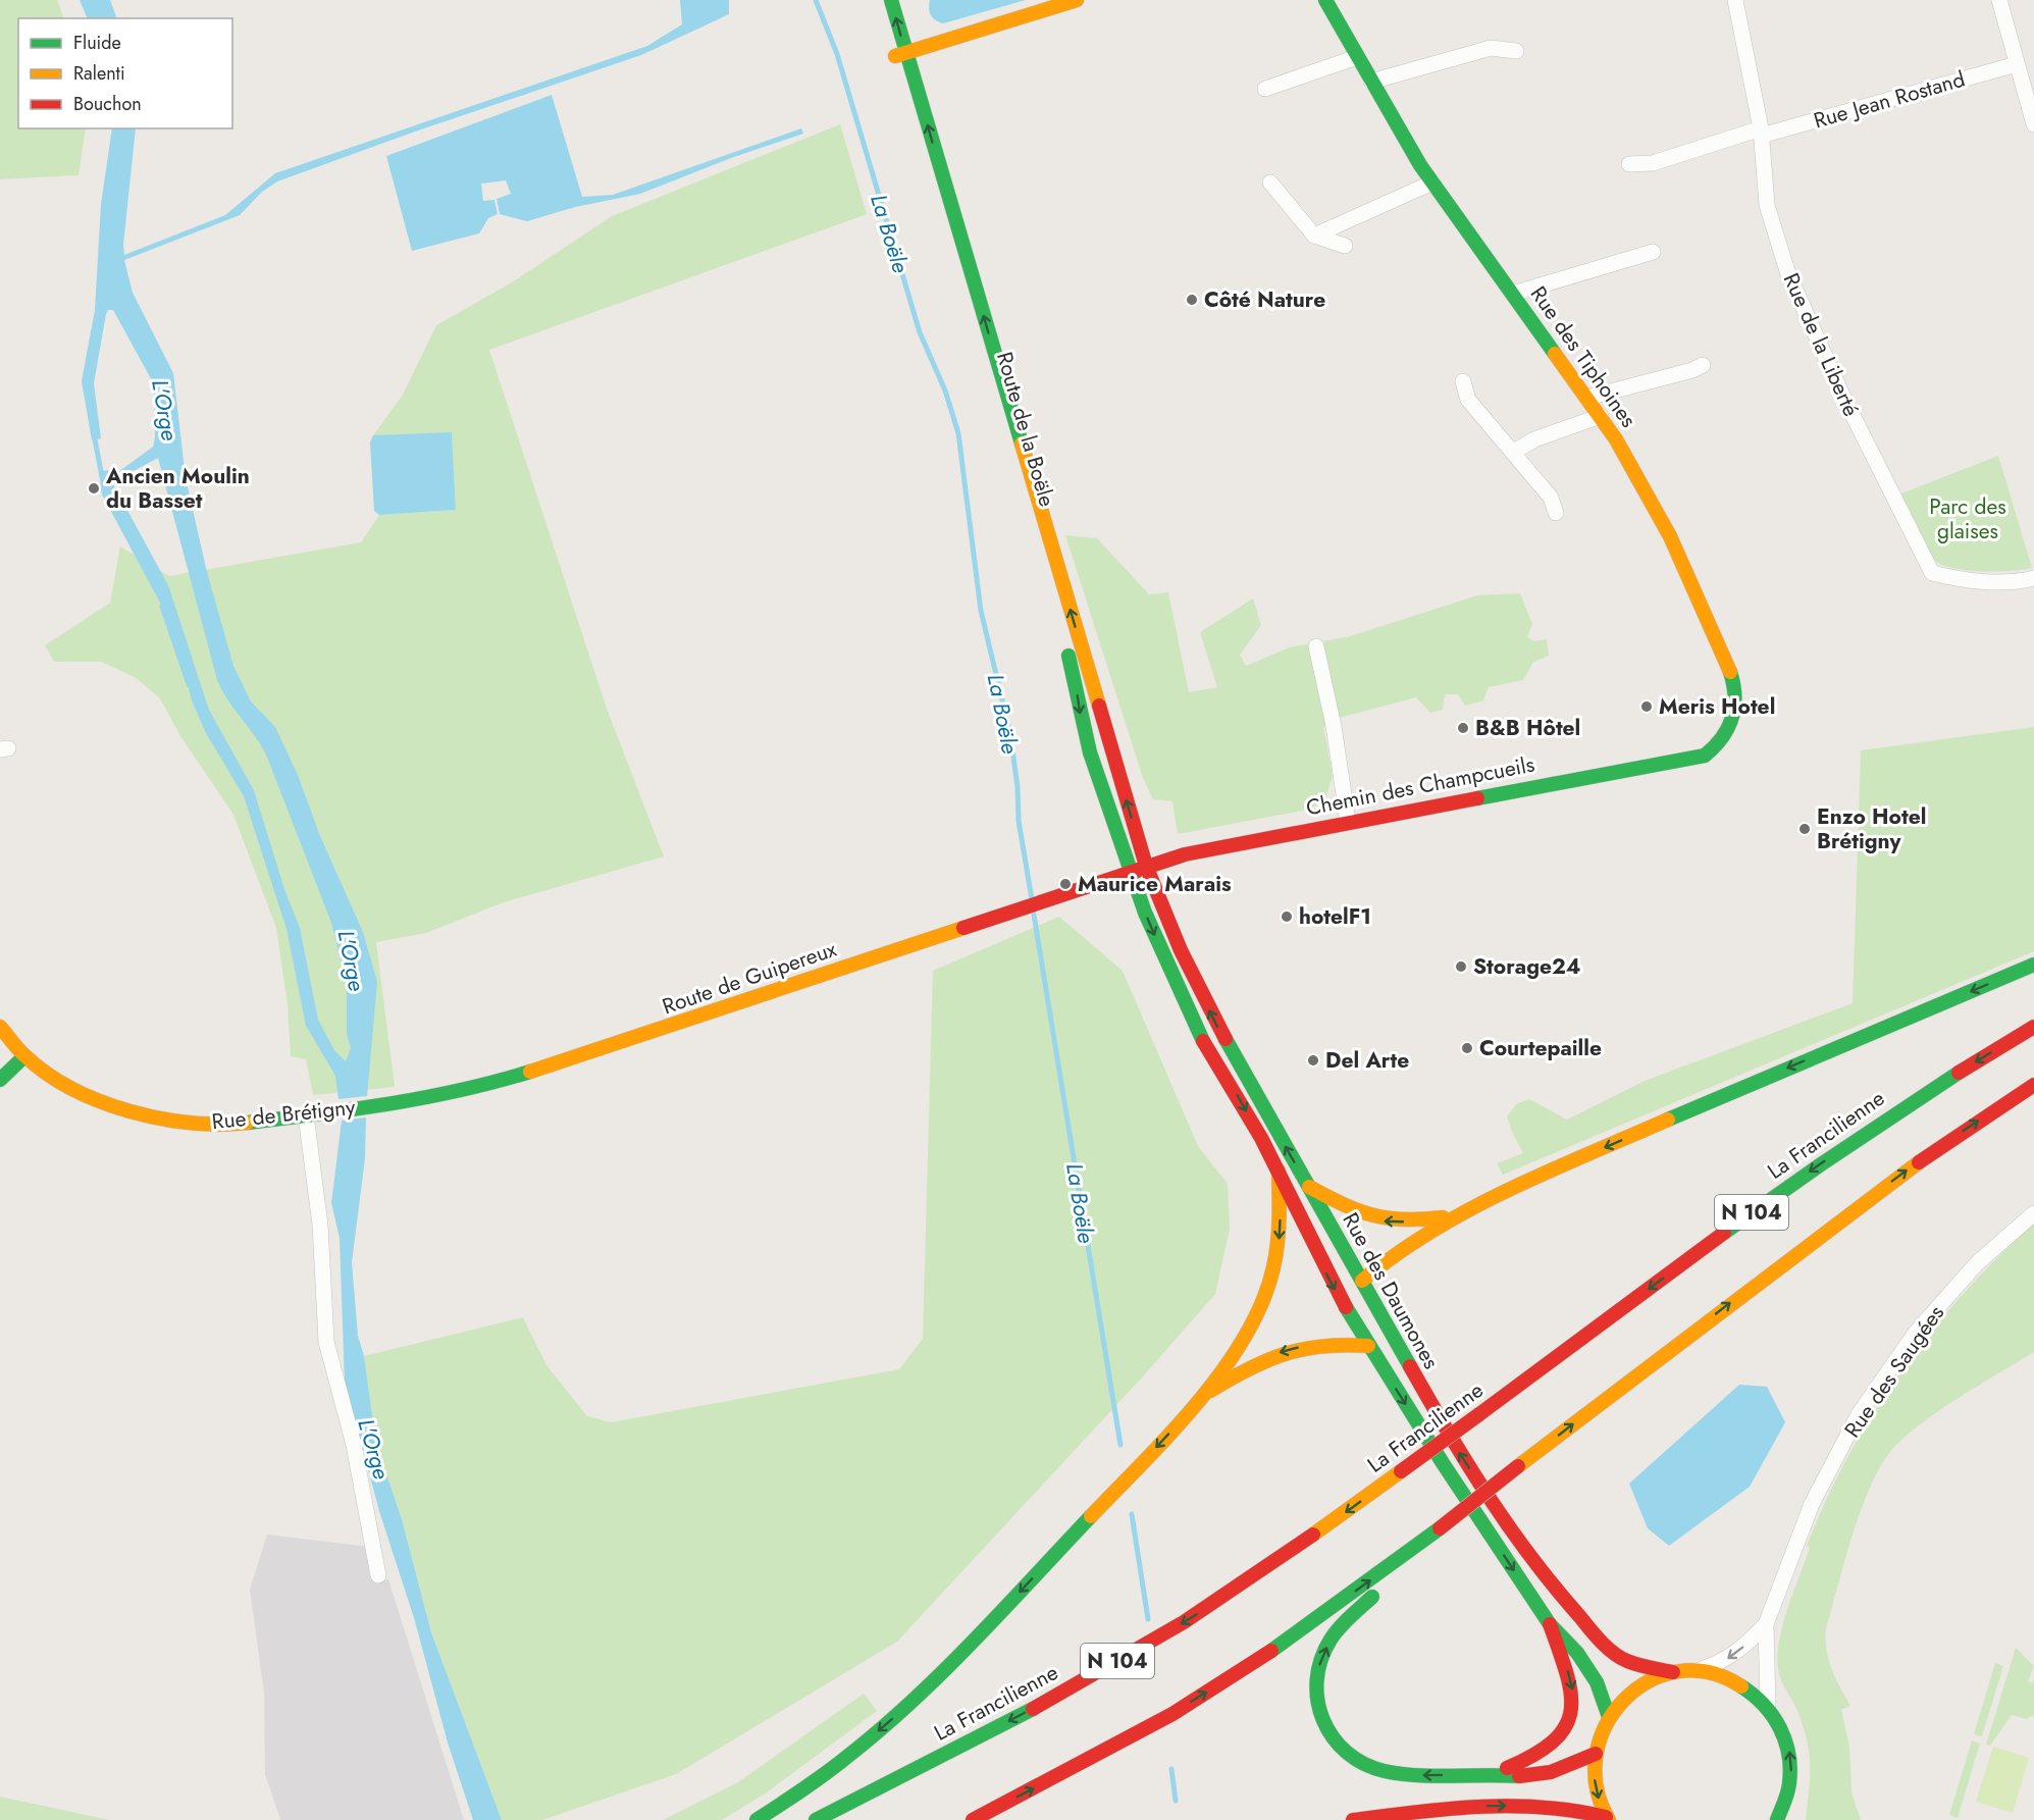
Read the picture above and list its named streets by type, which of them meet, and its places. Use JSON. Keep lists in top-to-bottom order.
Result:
{
  "streets": {
    "main road": [
      "Rue des Tiphoines",
      "Route de la Boële",
      "Chemin des Champcueils",
      "Route de Guipereux",
      "Rue de Brétigny",
      "La Francilienne",
      "N 104",
      "Rue des Daumones"
    ],
    "street": ["Rue Jean Rostand", "Rue de la Liberté", "Rue des Saugées"]
  },
  "crossings": [
    ["Rue Jean Rostand", "Rue de la Liberté"],
    ["Rue des Tiphoines", "Chemin des Champcueils"],
    ["Route de la Boële", "Chemin des Champcueils"],
    ["Route de la Boële", "Rue des Daumones"],
    ["Chemin des Champcueils", "Route de Guipereux"],
    ["Chemin des Champcueils", "Rue des Daumones"],
    ["Route de Guipereux", "Rue de Brétigny"],
    ["Route de Guipereux", "Rue des Daumones"]
  ],
  "water": ["La Boële", "L'Orge"],
  "parks": ["Parc des glaises"],
  "places": [
    "Côté Nature",
    "Ancien Moulin du Basset",
    "Meris Hotel",
    "B&B Hôtel",
    "Enzo Hotel Brétigny",
    "Maurice Marais",
    "hotelF1",
    "Storage24",
    "Courtepaille",
    "Del Arte"
  ],
  "legend": ["Fluide", "Ralenti", "Bouchon"]
}
